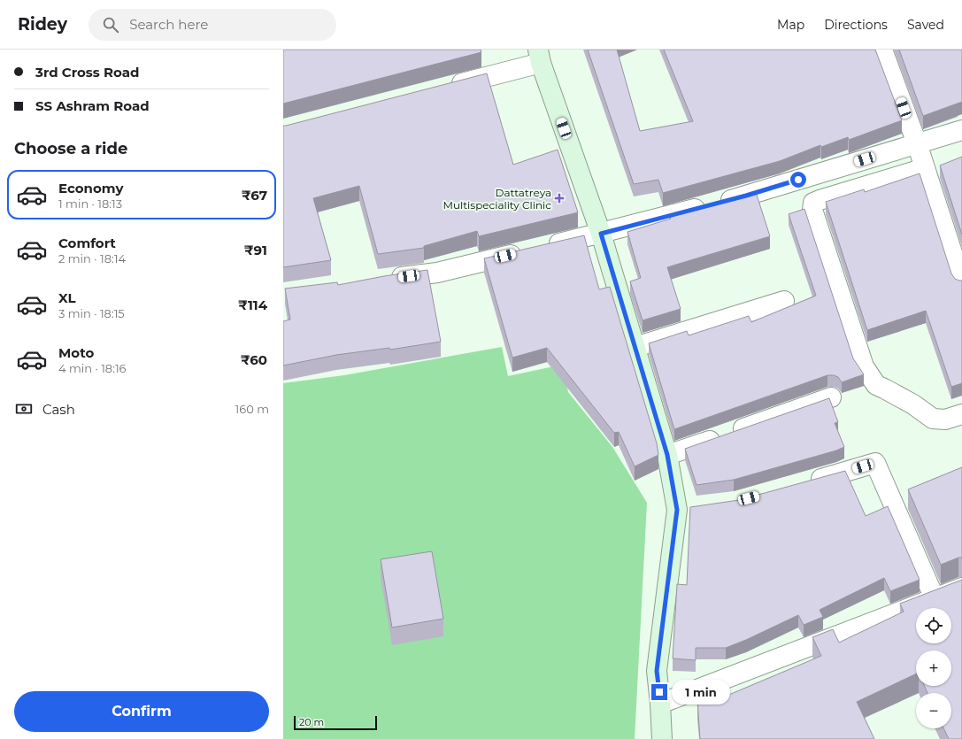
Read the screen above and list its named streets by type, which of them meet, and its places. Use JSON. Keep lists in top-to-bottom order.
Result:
{
  "places": {
    "health": ["Dattatreya Multispeciality Clinic"]
  },
  "scale_bar": "20 m",
  "page": {
    "header": "Ridey",
    "search": "Search here",
    "nav": ["Map", "Directions", "Saved"],
    "banner": ["3rd Cross Road", "SS Ashram Road"],
    "heading": "Choose a ride",
    "list": [
      {
        "name": "Economy",
        "note": "1 min · 18:13",
        "value": "₹67"
      },
      {
        "name": "Comfort",
        "note": "2 min · 18:14",
        "value": "₹91"
      },
      {
        "name": "XL",
        "note": "3 min · 18:15",
        "value": "₹114"
      },
      {
        "name": "Moto",
        "note": "4 min · 18:16",
        "value": "₹60"
      }
    ],
    "pay": ["Cash", "160 m"],
    "map_buttons": ["+", "−"],
    "bubble": "1 min",
    "buttons": "Confirm",
    "scale": "20 m"
  }
}
